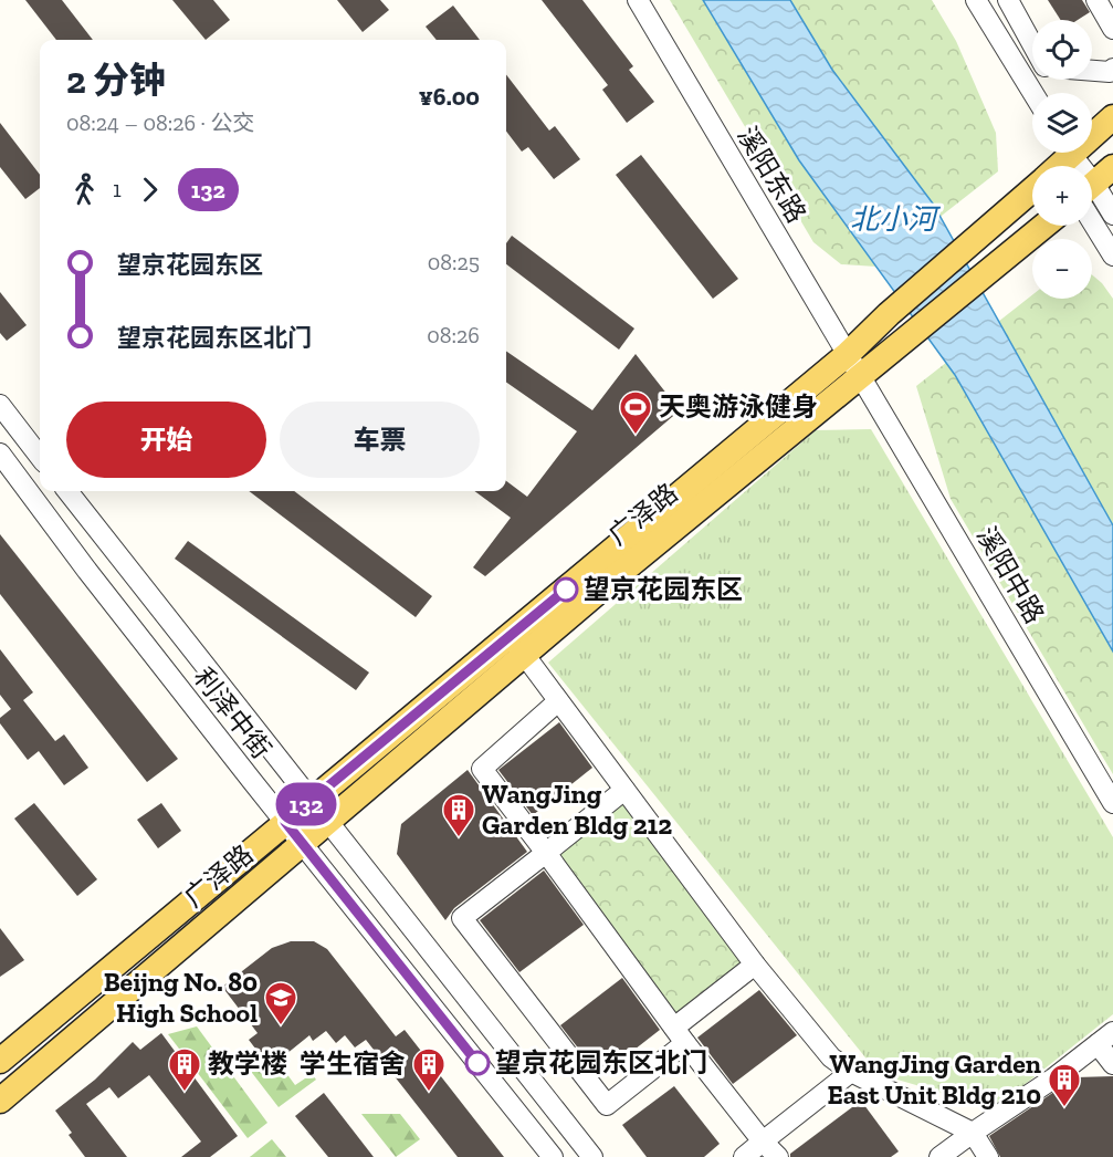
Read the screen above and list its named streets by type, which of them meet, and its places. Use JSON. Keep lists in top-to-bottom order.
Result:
{
  "streets": {
    "main road": ["广泽路"],
    "street": ["溪阳东路", "溪阳中路", "利泽中街"]
  },
  "crossings": [
    ["溪阳东路", "广泽路"],
    ["溪阳东路", "溪阳中路"],
    ["广泽路", "溪阳中路"],
    ["广泽路", "利泽中街"]
  ],
  "water": ["北小河"],
  "places": {
    "sports": ["天奥游泳健身"],
    "other": ["望京花园东区", "望京花园东区北门"],
    "building": [
      "WangJing Garden Bldg 212",
      "教学楼",
      "学生宿舍",
      "WangJing Garden East Unit Bldg 210"
    ],
    "school or university": ["Beijng No. 80 High School"]
  },
  "lines": ["bus line 132"],
  "page": {
    "on_map": "132",
    "map_buttons": ["+", "−"],
    "heading": ["2 分钟", "08:24 – 08:26 · 公交", "¥6.00"],
    "legs": ["1", "132"],
    "list": [
      {
        "name": "望京花园东区",
        "value": "08:25"
      },
      {
        "name": "望京花园东区北门",
        "value": "08:26"
      }
    ],
    "buttons": ["开始", "车票"]
  }
}
